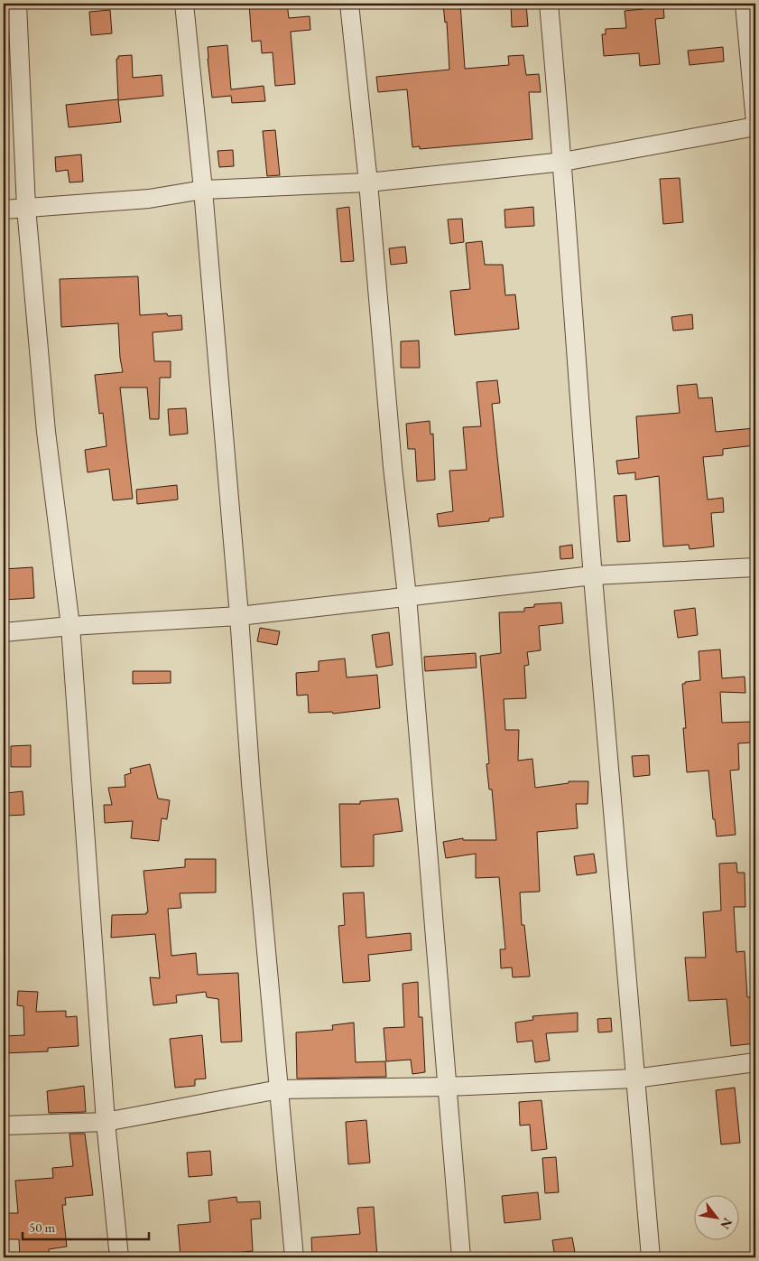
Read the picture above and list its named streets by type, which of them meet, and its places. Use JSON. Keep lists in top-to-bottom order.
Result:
{
  "scale_bar": "50 m",
  "north": "bottom right"
}
